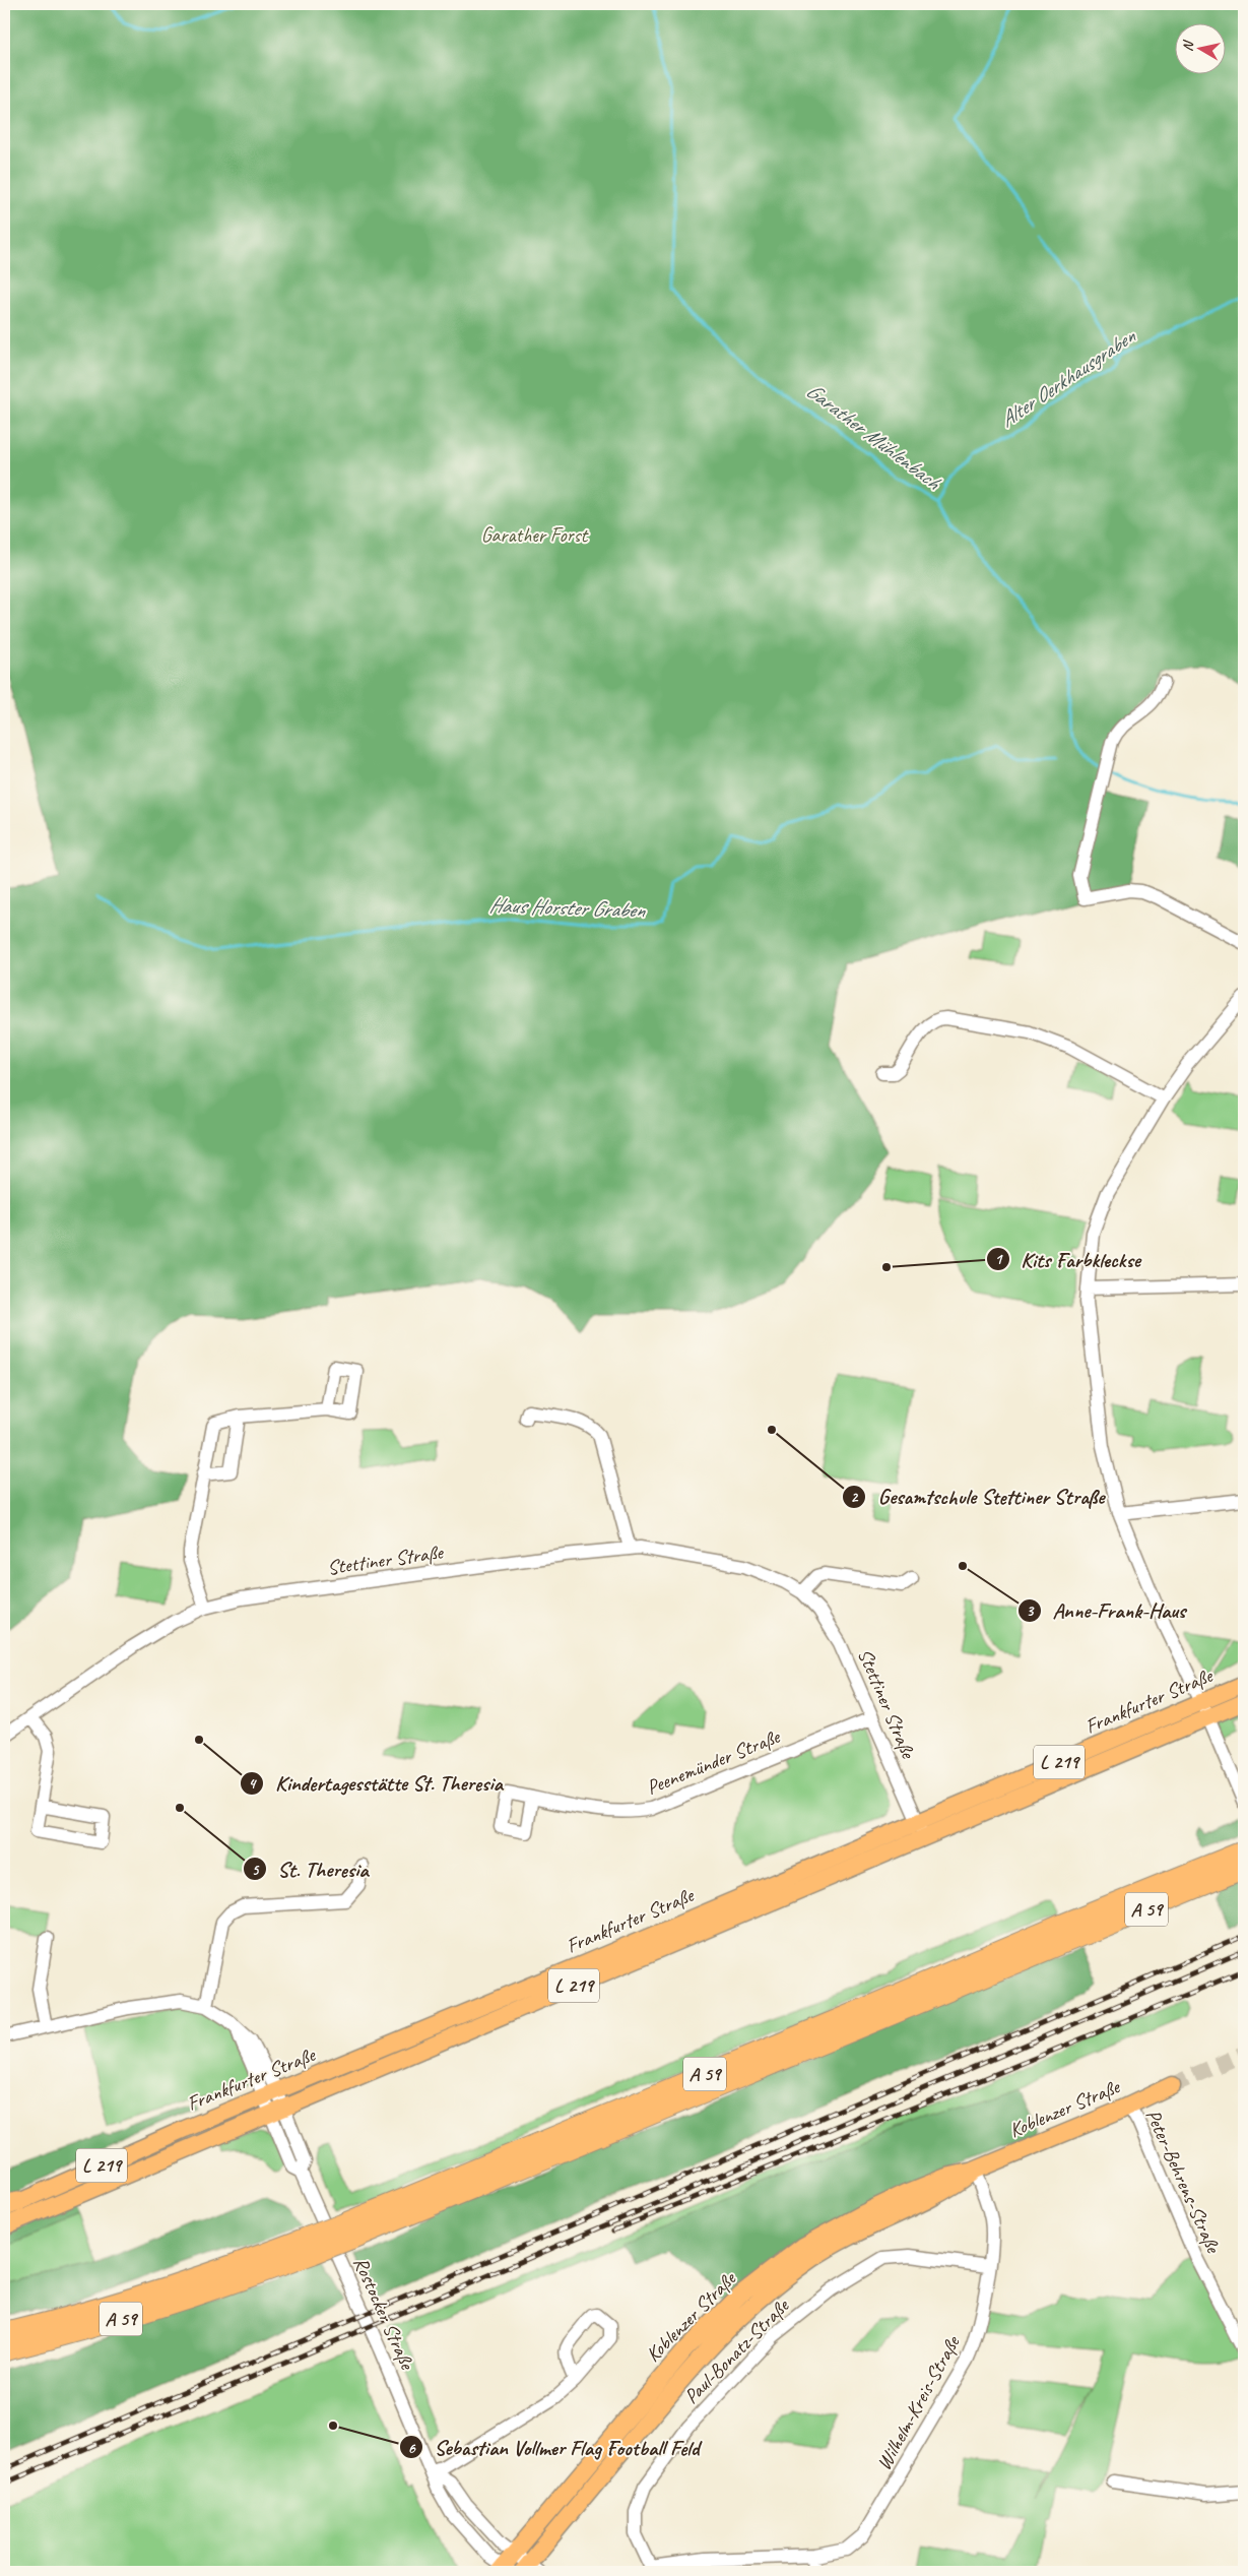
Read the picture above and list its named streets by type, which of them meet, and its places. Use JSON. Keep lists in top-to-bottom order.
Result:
{
  "streets": {
    "highway": ["A 59"],
    "main road": ["Frankfurter Straße", "L 219", "Koblenzer Straße"],
    "street": [
      "Stettiner Straße",
      "Peenemünder Straße",
      "Peter-Behrens-Straße",
      "Rostocker Straße",
      "Paul-Bonatz-Straße",
      "Wilhelm-Kreis-Straße"
    ]
  },
  "crossings": [
    ["Stettiner Straße", "Frankfurter Straße"],
    ["Stettiner Straße", "Peenemünder Straße"],
    ["Frankfurter Straße", "Rostocker Straße"],
    ["Koblenzer Straße", "Peter-Behrens-Straße"],
    ["Koblenzer Straße", "Rostocker Straße"],
    ["Koblenzer Straße", "Wilhelm-Kreis-Straße"],
    ["Paul-Bonatz-Straße", "Wilhelm-Kreis-Straße"]
  ],
  "water": ["Alter Oerkhausgraben", "Garather Mühlenbach", "Haus Horster Graben"],
  "parks": ["Garather Forst"],
  "places": [
    "Kits Farbkleckse",
    "Gesamtschule Stettiner Straße",
    "Anne-Frank-Haus",
    "Kindertagesstätte St. Theresia",
    "St. Theresia",
    "Sebastian Vollmer Flag Football Feld"
  ],
  "north": "left"
}
